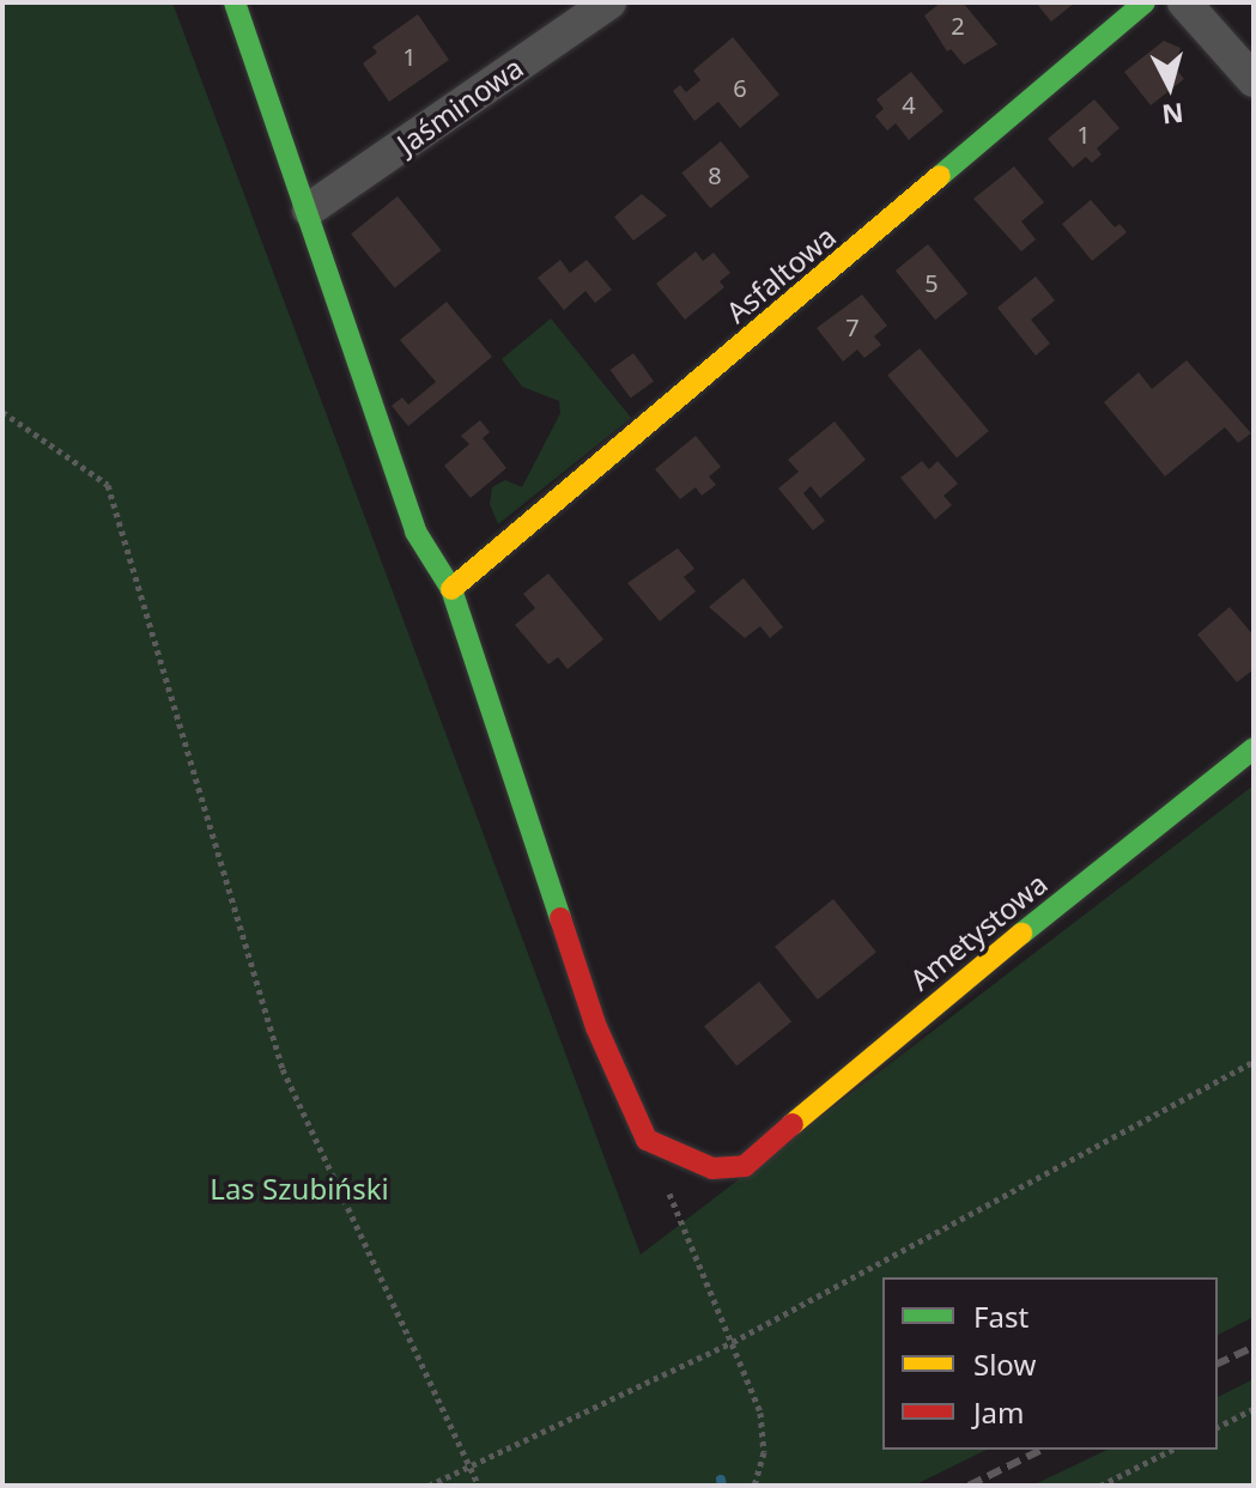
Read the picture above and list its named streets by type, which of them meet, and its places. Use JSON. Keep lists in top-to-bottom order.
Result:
{
  "streets": {
    "street": ["Jaśminowa", "Asfaltowa", "Ametystowa"]
  },
  "crossings": [
    ["Asfaltowa", "Ametystowa"]
  ],
  "parks": ["Las Szubiński"],
  "house_numbers": [
    "2",
    "1",
    "6",
    "4",
    "1",
    "8",
    "5",
    "7"
  ],
  "legend": ["Fast", "Slow", "Jam"],
  "north": "bottom"
}
